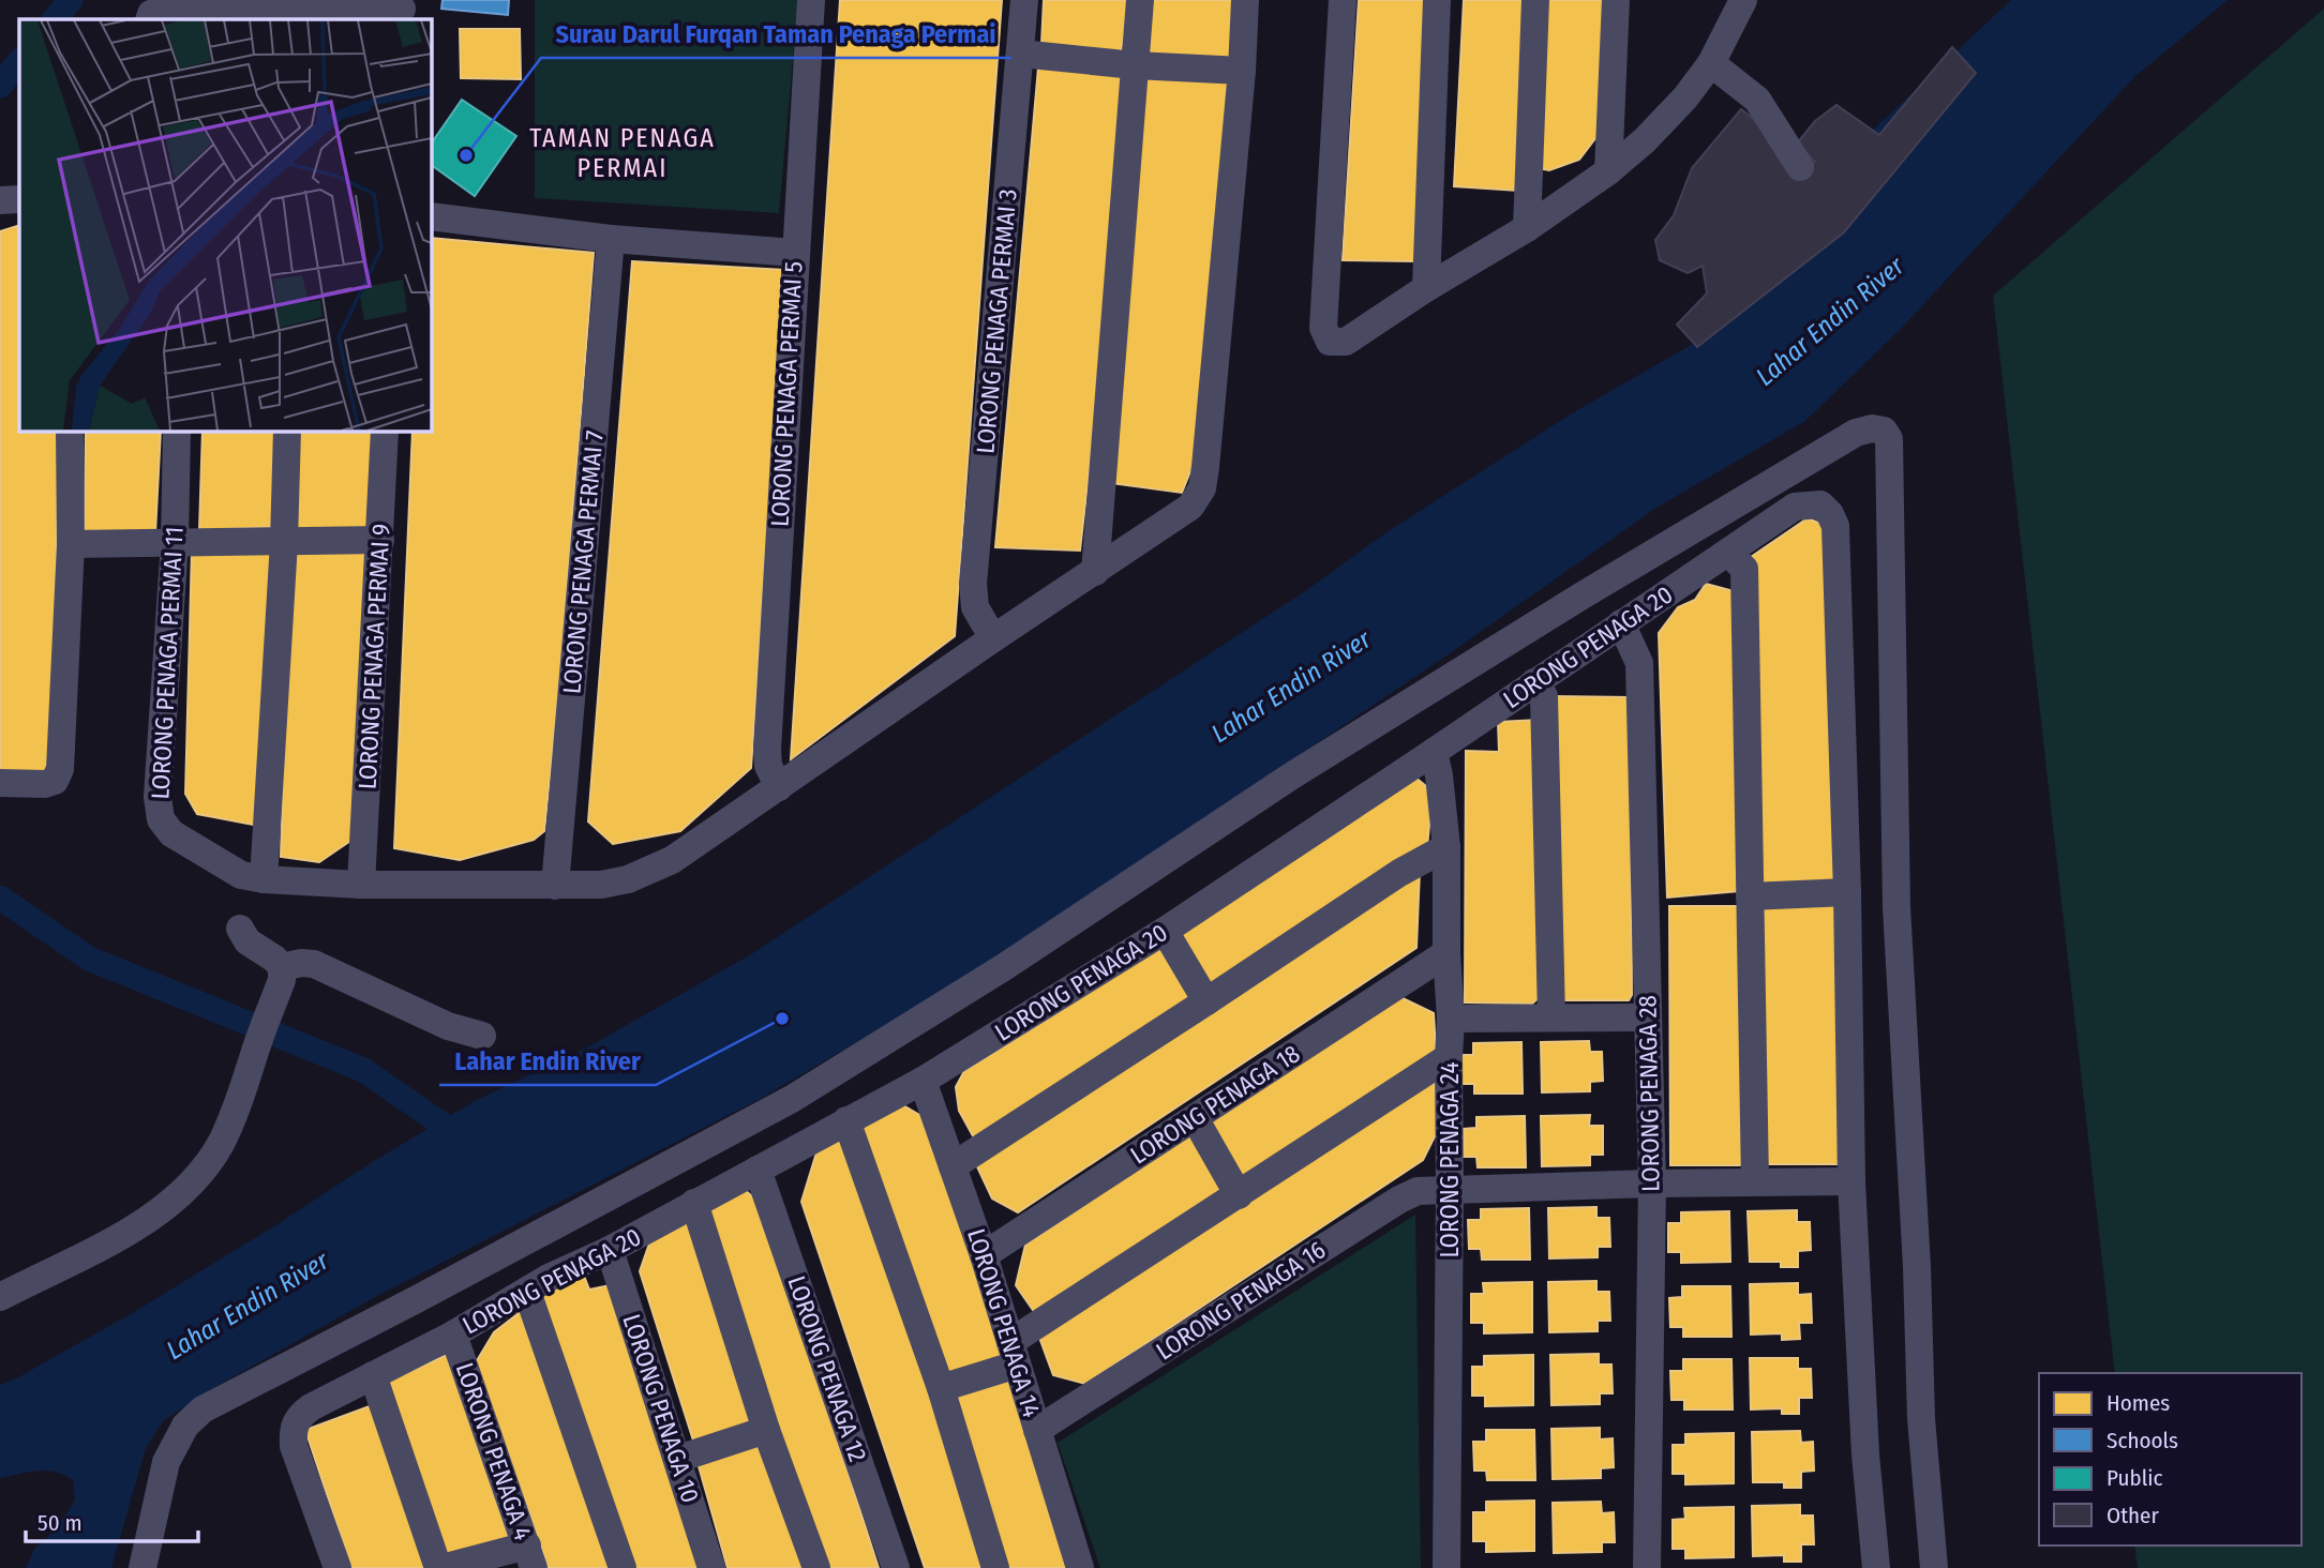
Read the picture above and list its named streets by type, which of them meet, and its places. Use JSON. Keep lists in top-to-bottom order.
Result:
{
  "streets": {
    "street": [
      "LORONG PENAGA PERMAI 3",
      "LORONG PENAGA PERMAI 5",
      "LORONG PENAGA PERMAI 7",
      "LORONG PENAGA 20",
      "LORONG PENAGA PERMAI 9",
      "LORONG PENAGA PERMAI 11",
      "LORONG PENAGA 28",
      "LORONG PENAGA 18",
      "LORONG PENAGA 24",
      "LORONG PENAGA 16",
      "LORONG PENAGA 14",
      "LORONG PENAGA 12",
      "LORONG PENAGA 10",
      "LORONG PENAGA 4"
    ]
  },
  "crossings": [
    ["LORONG PENAGA 20", "LORONG PENAGA 28"],
    ["LORONG PENAGA 20", "LORONG PENAGA 24"],
    ["LORONG PENAGA 20", "LORONG PENAGA 14"],
    ["LORONG PENAGA 20", "LORONG PENAGA 12"],
    ["LORONG PENAGA 20", "LORONG PENAGA 10"],
    ["LORONG PENAGA 20", "LORONG PENAGA 4"],
    ["LORONG PENAGA 28", "LORONG PENAGA 16"],
    ["LORONG PENAGA 18", "LORONG PENAGA 24"],
    ["LORONG PENAGA 18", "LORONG PENAGA 14"],
    ["LORONG PENAGA 24", "LORONG PENAGA 16"],
    ["LORONG PENAGA 16", "LORONG PENAGA 14"]
  ],
  "districts": ["TAMAN PENAGA PERMAI"],
  "water": ["Lahar Endin River"],
  "places": ["Surau Darul Furqan Taman Penaga Permai", "Lahar Endin River"],
  "legend": [
    "Homes",
    "Schools",
    "Public",
    "Other"
  ],
  "scale_bar": "50 m"
}
